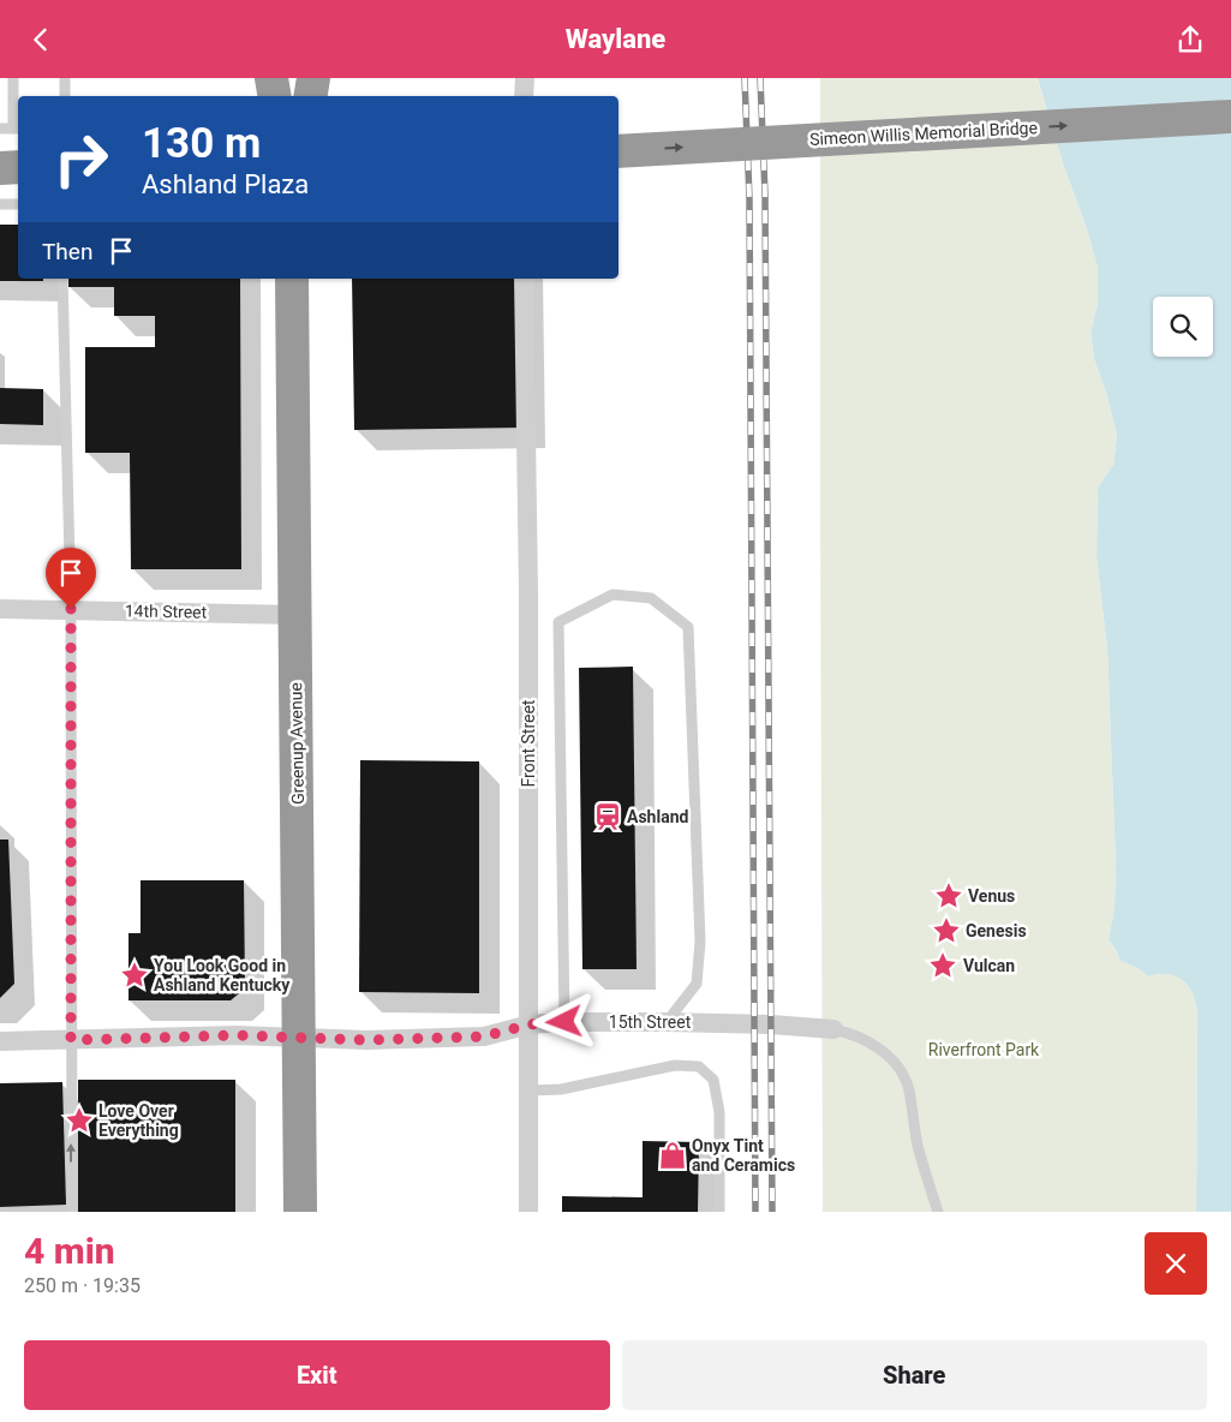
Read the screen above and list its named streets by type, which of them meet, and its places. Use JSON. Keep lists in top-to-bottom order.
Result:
{
  "streets": {
    "highway": ["Simeon Willis Memorial Bridge", "Greenup Avenue"],
    "street": ["14th Street", "Front Street", "15th Street"]
  },
  "crossings": [
    ["14th Street", "Greenup Avenue"],
    ["Greenup Avenue", "15th Street"],
    ["Front Street", "15th Street"]
  ],
  "one_way": ["Simeon Willis Memorial Bridge"],
  "parks": ["Riverfront Park"],
  "places": {
    "station": ["Ashland"],
    "place": [
      "Venus",
      "Genesis",
      "Vulcan",
      "You Look Good in Ashland Kentucky",
      "Love Over Everything"
    ],
    "shop": ["Onyx Tint and Ceramics"]
  },
  "page": {
    "header": "Waylane",
    "turn": ["130 m", "Ashland Plaza"],
    "then": "Then",
    "heading": ["4 min", "250 m · 19:35"],
    "buttons": ["Exit", "Share"]
  }
}
